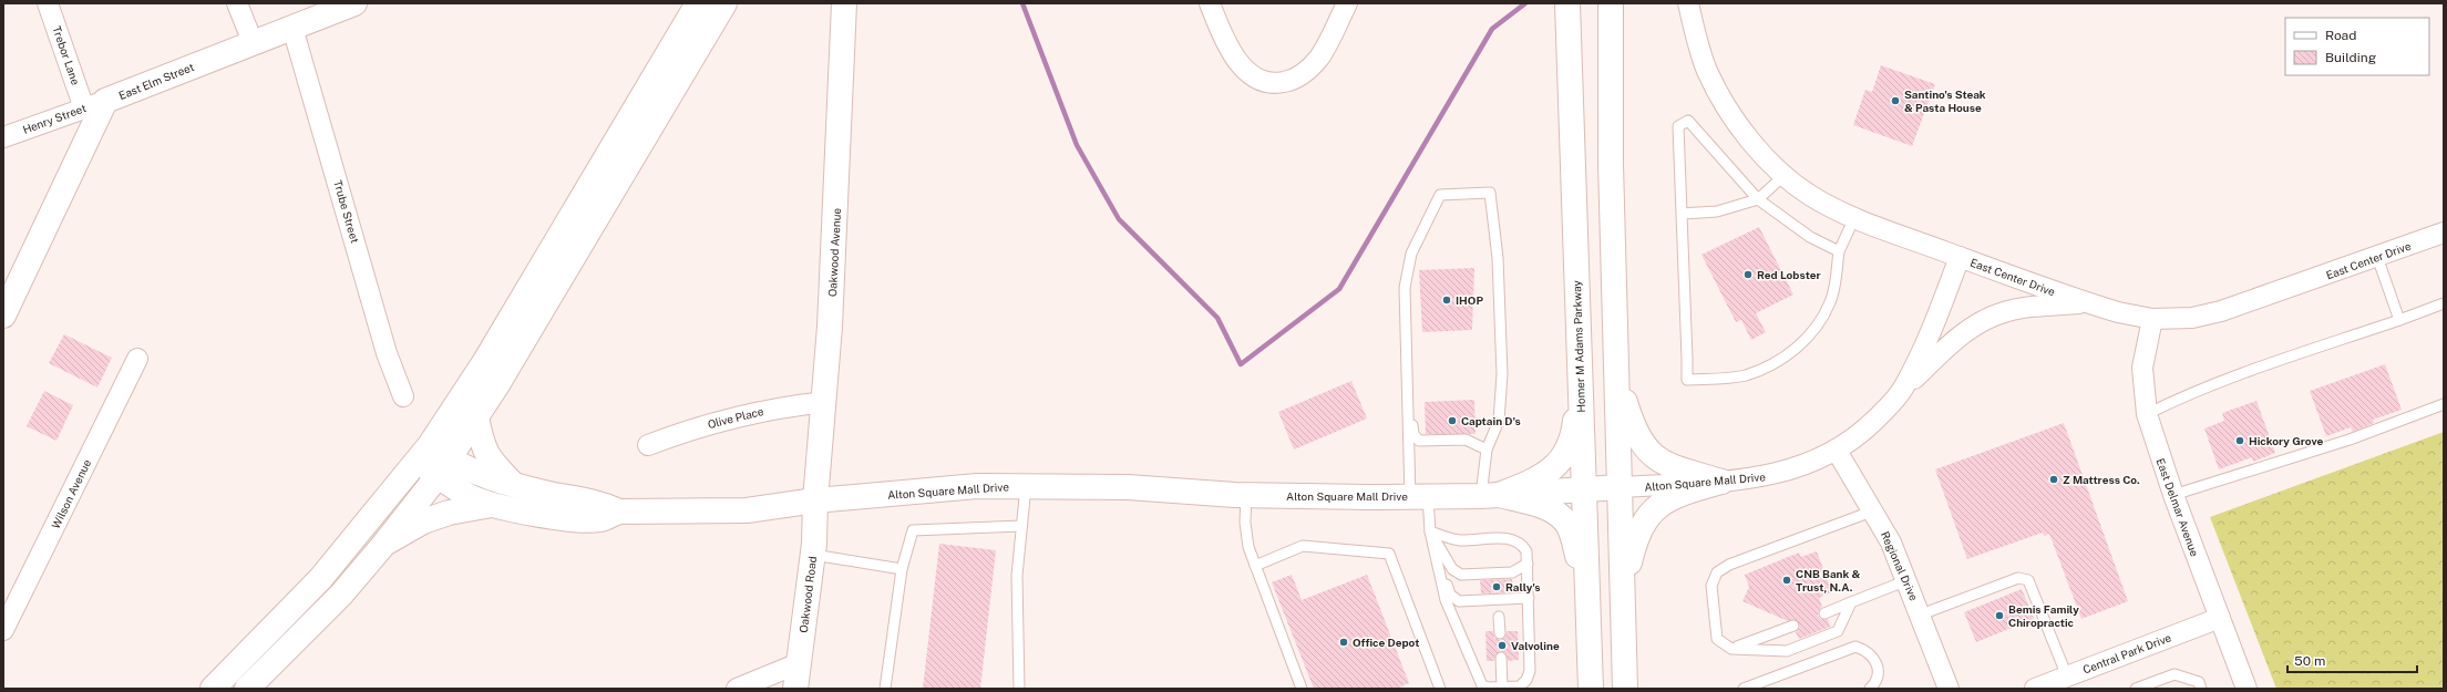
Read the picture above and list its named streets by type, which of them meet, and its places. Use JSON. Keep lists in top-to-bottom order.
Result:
{
  "streets": {
    "main road": [
      "East Elm Street",
      "Oakwood Avenue",
      "Homer M Adams Parkway",
      "Alton Square Mall Drive",
      "Oakwood Road"
    ],
    "street": [
      "Trebor Lane",
      "Henry Street",
      "Trube Street",
      "East Center Drive",
      "Olive Place",
      "Wilson Avenue",
      "East Delmar Avenue",
      "Regional Drive",
      "Central Park Drive"
    ]
  },
  "crossings": [
    ["Trebor Lane", "East Elm Street"],
    ["Trebor Lane", "Henry Street"],
    ["East Elm Street", "Henry Street"],
    ["East Elm Street", "Trube Street"],
    ["Oakwood Avenue", "Olive Place"],
    ["Oakwood Avenue", "Alton Square Mall Drive"],
    ["Oakwood Avenue", "Oakwood Road"],
    ["East Center Drive", "Alton Square Mall Drive"],
    ["East Center Drive", "East Delmar Avenue"],
    ["Homer M Adams Parkway", "Alton Square Mall Drive"],
    ["Alton Square Mall Drive", "Regional Drive"],
    ["Alton Square Mall Drive", "Oakwood Road"],
    ["East Delmar Avenue", "Central Park Drive"]
  ],
  "places": [
    "Santino's Steak & Pasta House",
    "Red Lobster",
    "IHOP",
    "Captain D's",
    "Hickory Grove",
    "Z Mattress Co.",
    "CNB Bank & Trust, N.A.",
    "Rally's",
    "Bemis Family Chiropractic",
    "Office Depot",
    "Valvoline"
  ],
  "legend": ["Road", "Building"],
  "scale_bar": "50 m"
}
